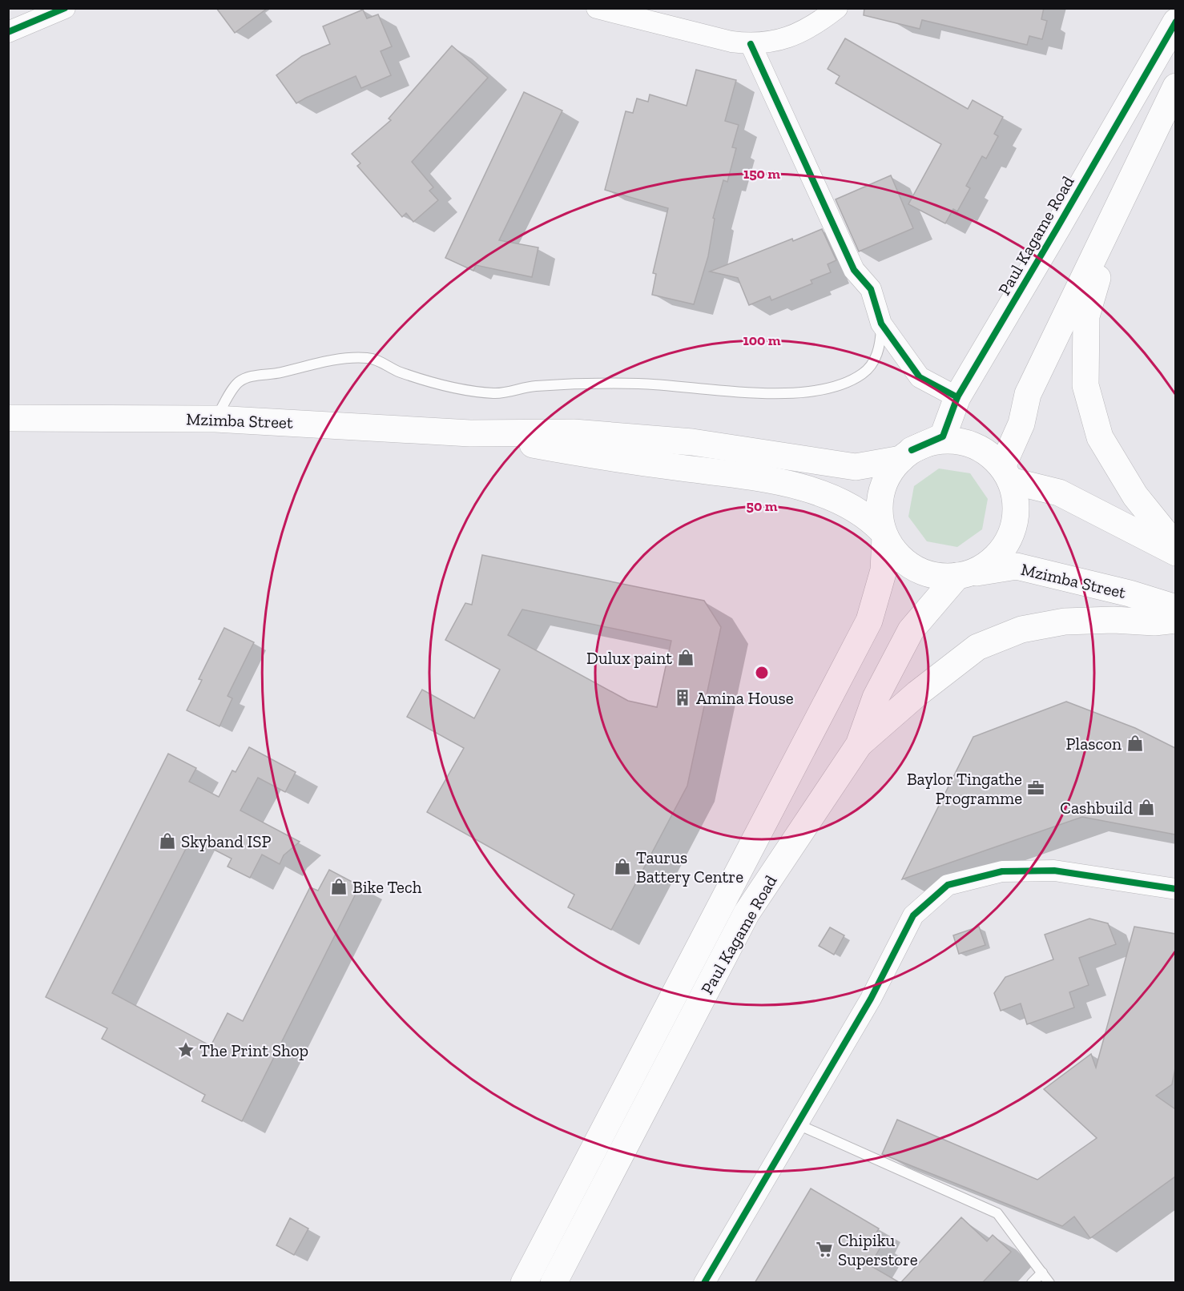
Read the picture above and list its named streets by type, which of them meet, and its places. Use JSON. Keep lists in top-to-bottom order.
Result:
{
  "streets": {
    "main road": ["Paul Kagame Road", "Mzimba Street"]
  },
  "crossings": [
    ["Paul Kagame Road", "Mzimba Street"]
  ],
  "places": {
    "shop": [
      "Dulux paint",
      "Plascon",
      "Cashbuild",
      "Skyband ISP",
      "Taurus Battery Centre",
      "Bike Tech"
    ],
    "building": ["Amina House"],
    "office": ["Baylor Tingathe Programme"],
    "place": ["The Print Shop"],
    "supermarket": ["Chipiku Superstore"]
  },
  "rings": ["150 m", "100 m", "50 m"]
}
